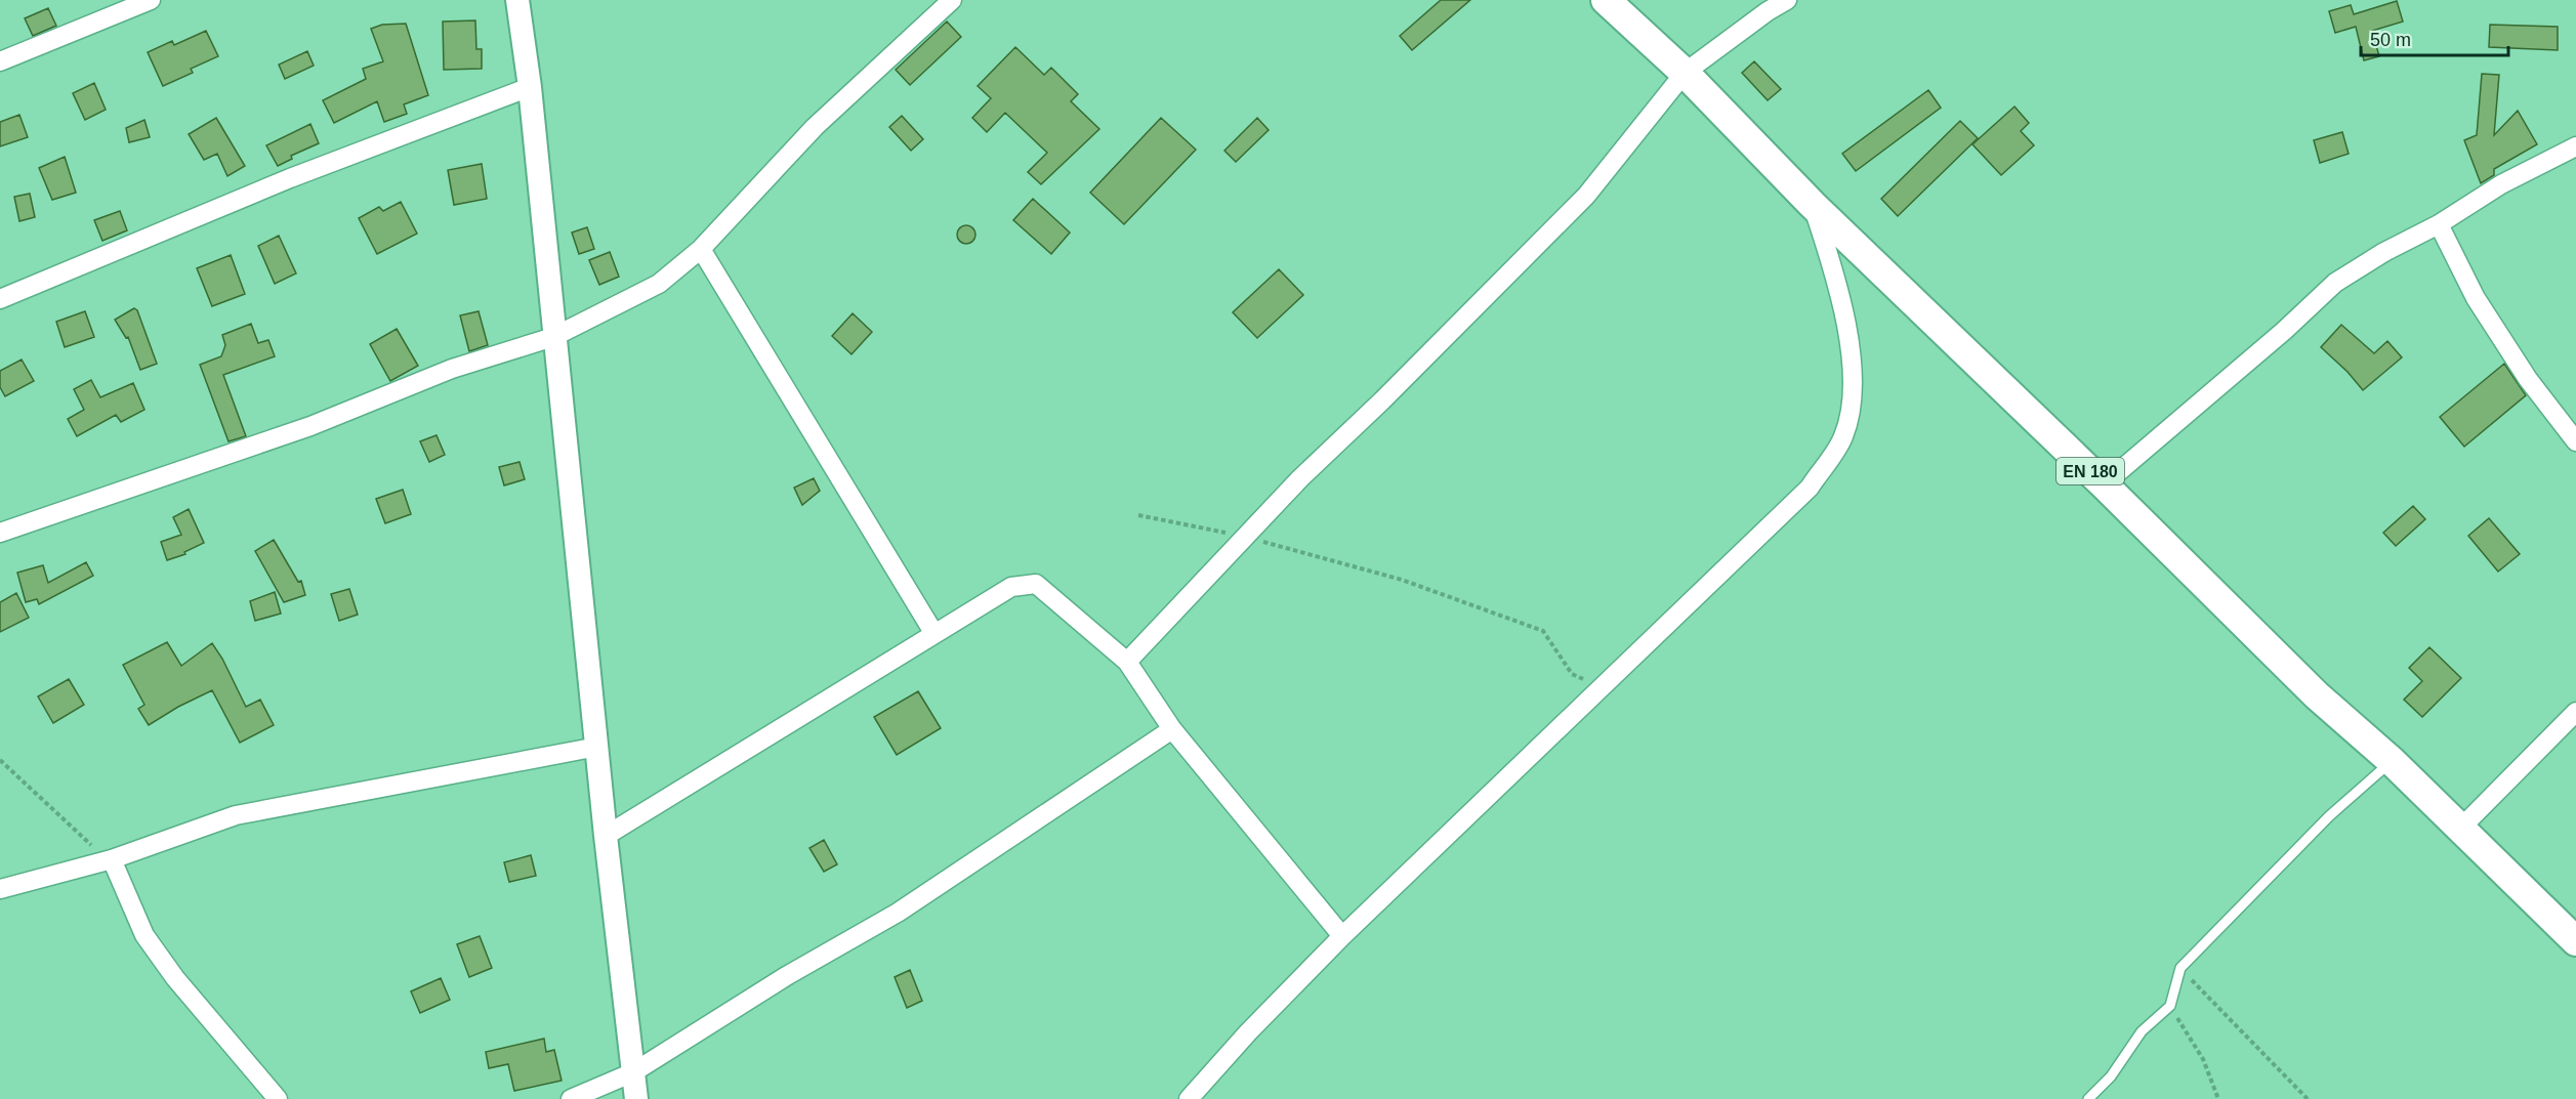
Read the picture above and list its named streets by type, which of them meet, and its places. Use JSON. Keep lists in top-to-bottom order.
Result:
{
  "streets": {
    "main road": ["EN 180"]
  },
  "scale_bar": "50 m"
}
